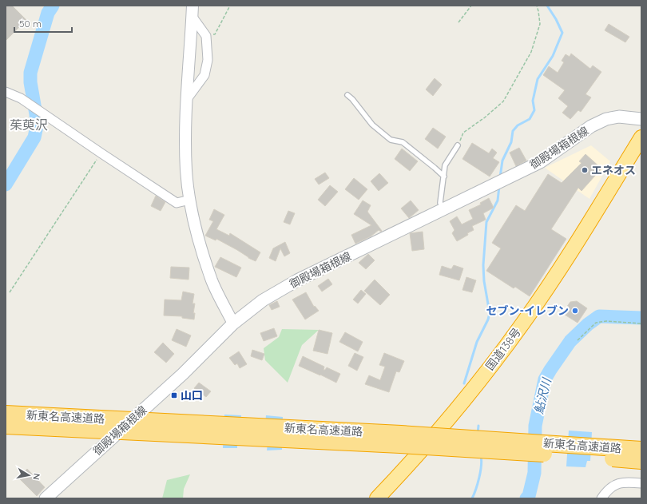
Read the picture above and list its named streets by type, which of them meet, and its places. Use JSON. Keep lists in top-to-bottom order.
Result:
{
  "streets": {
    "highway": ["国道138号", "新東名高速道路"],
    "main road": ["御殿場箱根線"]
  },
  "districts": ["茱萸沢"],
  "water": ["鮎沢川"],
  "places": {
    "other": ["エネオス", "セブン-イレブン"],
    "transit": ["山口"]
  },
  "scale_bar": "50 m",
  "north": "right"
}
